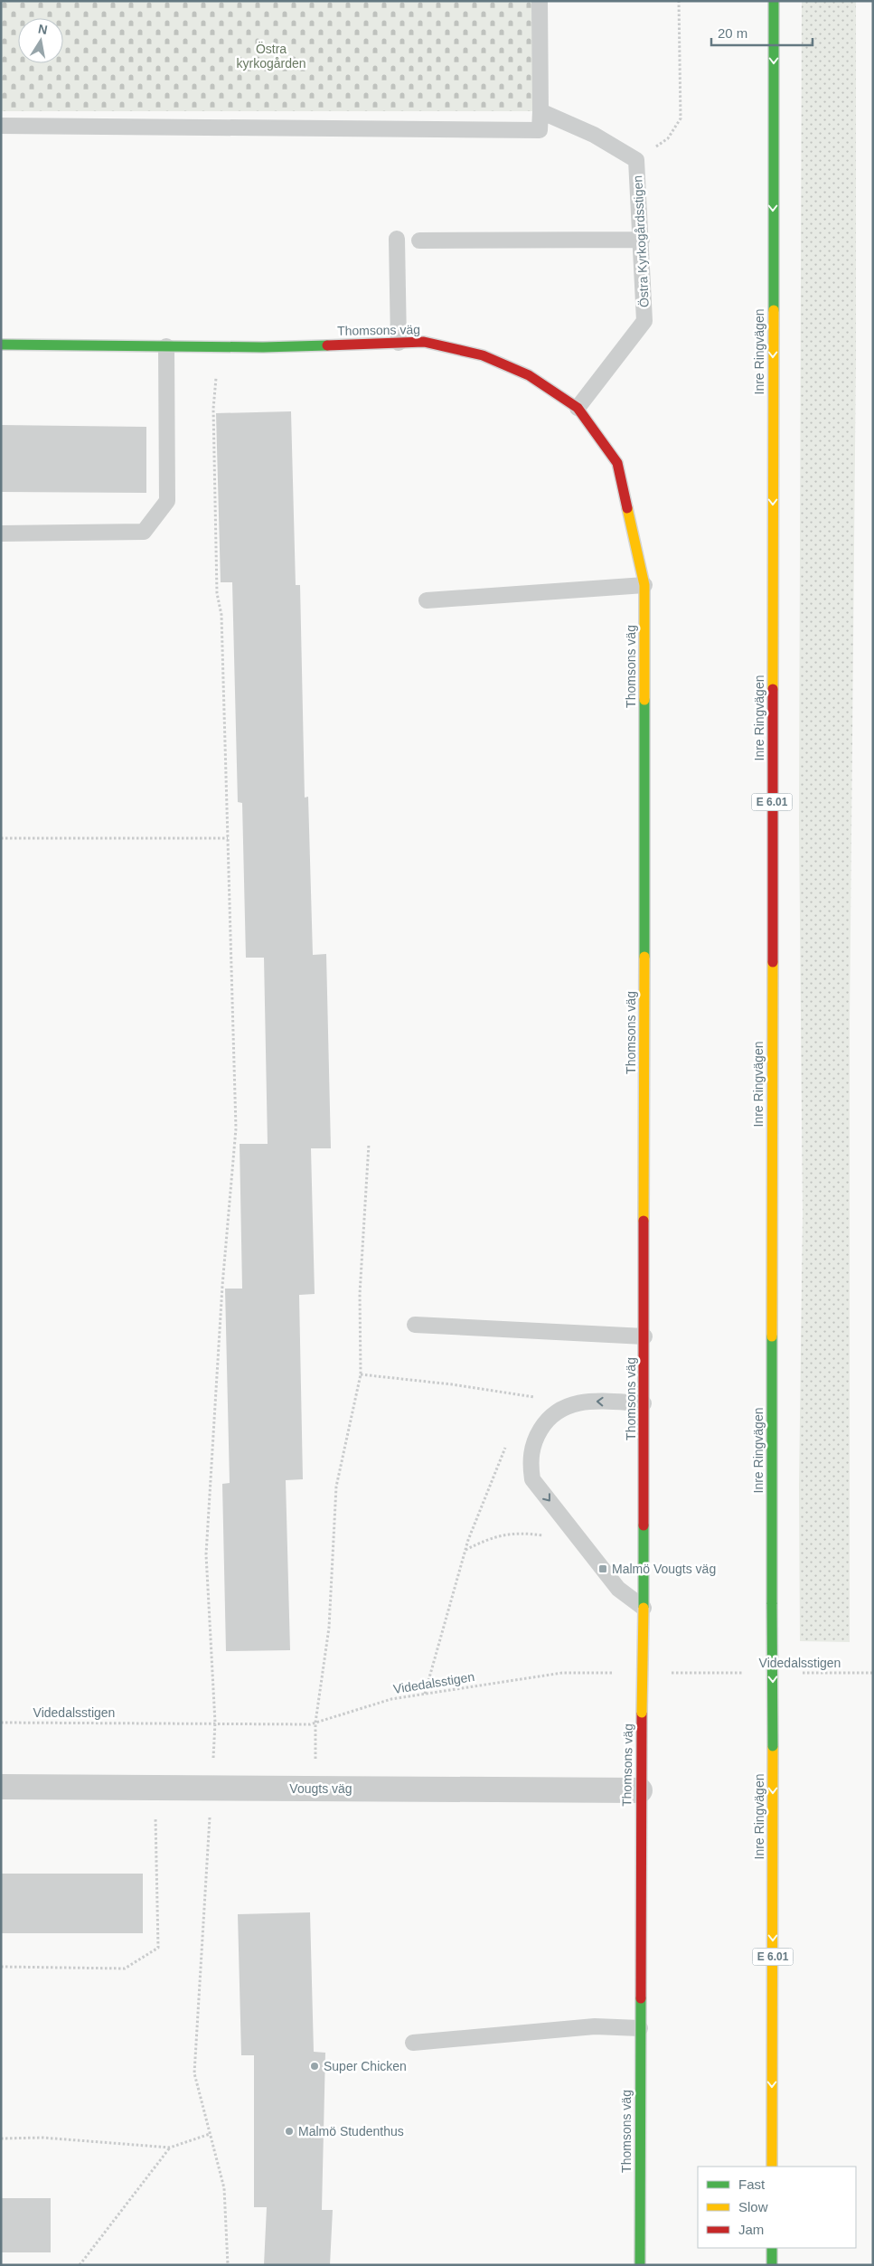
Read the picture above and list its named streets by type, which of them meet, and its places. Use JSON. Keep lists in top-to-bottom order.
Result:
{
  "streets": {
    "main road": ["Thomsons väg", "Inre Ringvägen", "E 6.01"],
    "street": ["Vougts väg"],
    "lane": ["Östra Kyrkogårdsstigen"],
    "path": ["Videdalsstigen"]
  },
  "crossings": [
    ["Östra Kyrkogårdsstigen", "Thomsons väg"],
    ["Thomsons väg", "Vougts väg"]
  ],
  "one_way": ["Inre Ringvägen"],
  "parks": ["Östra kyrkogården"],
  "places": {
    "transit": ["Malmö Vougts väg"],
    "other": ["Super Chicken", "Malmö Studenthus"]
  },
  "legend": ["Fast", "Slow", "Jam"],
  "scale_bar": "20 m",
  "north": "top"
}
